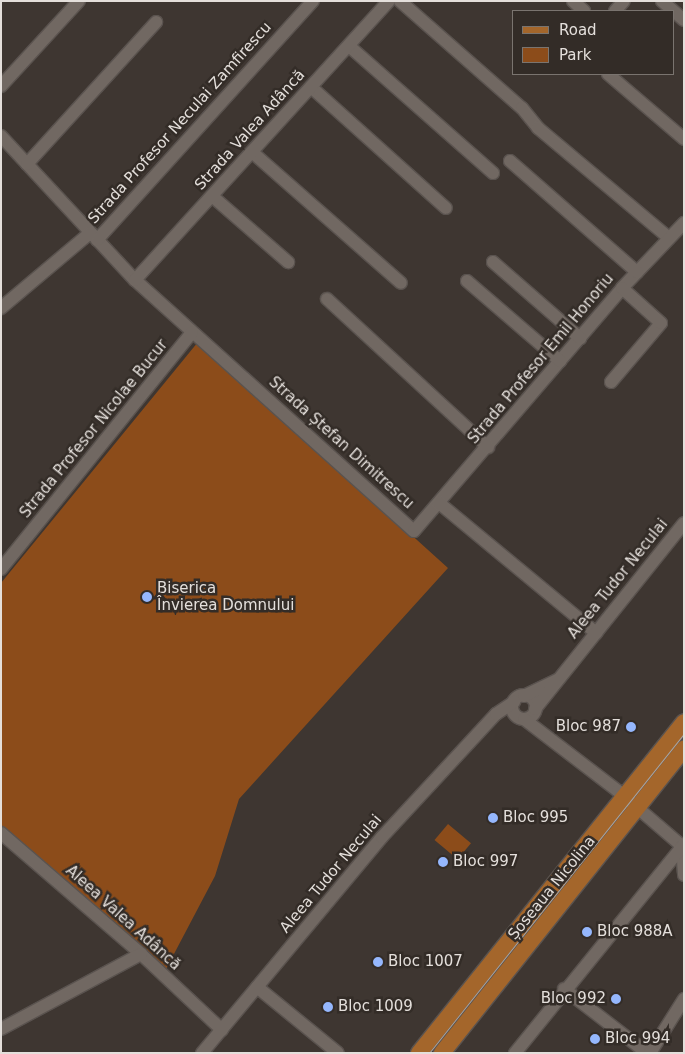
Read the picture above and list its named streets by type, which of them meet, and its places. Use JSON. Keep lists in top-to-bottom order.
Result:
{
  "streets": {
    "main road": ["Șoseaua Nicolina"],
    "street": [
      "Strada Profesor Neculai Zamfirescu",
      "Strada Valea Adâncă",
      "Strada Profesor Emil Honoriu",
      "Strada Profesor Nicolae Bucur",
      "Strada Ștefan Dimitrescu",
      "Aleea Tudor Neculai",
      "Aleea Valea Adâncă"
    ]
  },
  "crossings": [
    ["Strada Profesor Neculai Zamfirescu", "Strada Ștefan Dimitrescu"],
    ["Strada Valea Adâncă", "Strada Ștefan Dimitrescu"],
    ["Strada Profesor Emil Honoriu", "Strada Ștefan Dimitrescu"],
    ["Strada Profesor Nicolae Bucur", "Strada Ștefan Dimitrescu"],
    ["Aleea Tudor Neculai", "Aleea Valea Adâncă"]
  ],
  "places": [
    "Biserica Învierea Domnului",
    "Bloc 987",
    "Bloc 995",
    "Bloc 997",
    "Bloc 988A",
    "Bloc 1007",
    "Bloc 992",
    "Bloc 1009",
    "Bloc 994"
  ],
  "legend": ["Road", "Park"]
}
